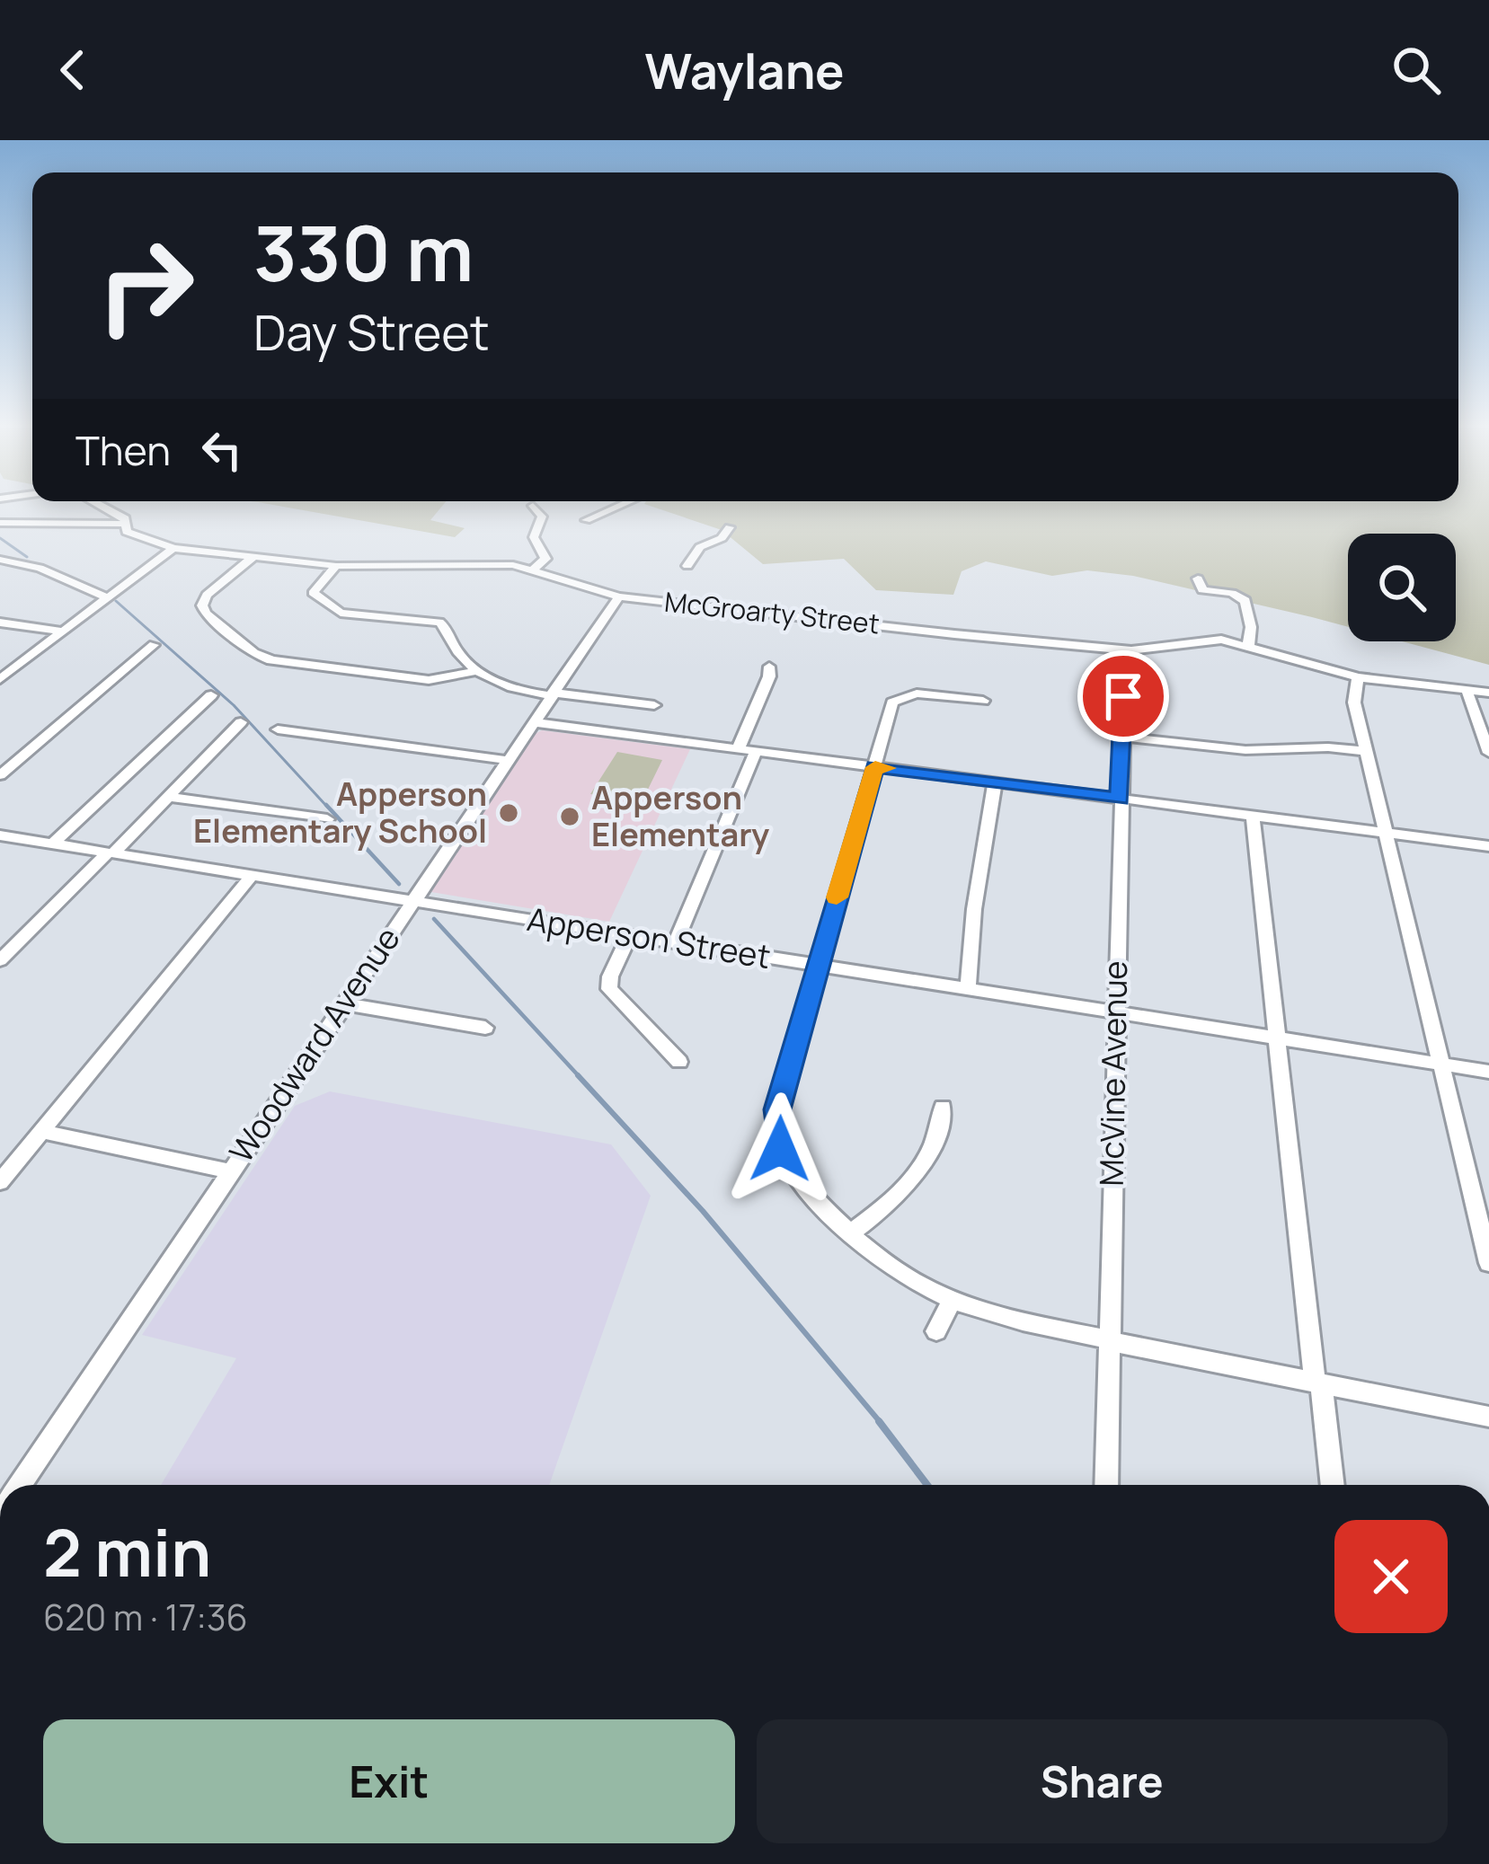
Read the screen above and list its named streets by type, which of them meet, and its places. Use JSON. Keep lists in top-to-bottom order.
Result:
{
  "streets": {
    "street": [
      "McGroarty Street",
      "Apperson Street",
      "Woodward Avenue",
      "McVine Avenue"
    ]
  },
  "crossings": [
    ["McGroarty Street", "Woodward Avenue"],
    ["McGroarty Street", "McVine Avenue"],
    ["Apperson Street", "Woodward Avenue"],
    ["Apperson Street", "McVine Avenue"]
  ],
  "places": ["Apperson Elementary School", "Apperson Elementary"],
  "page": {
    "header": "Waylane",
    "turn": ["330 m", "Day Street"],
    "then": "Then",
    "heading": ["2 min", "620 m · 17:36"],
    "buttons": ["Exit", "Share"]
  }
}
